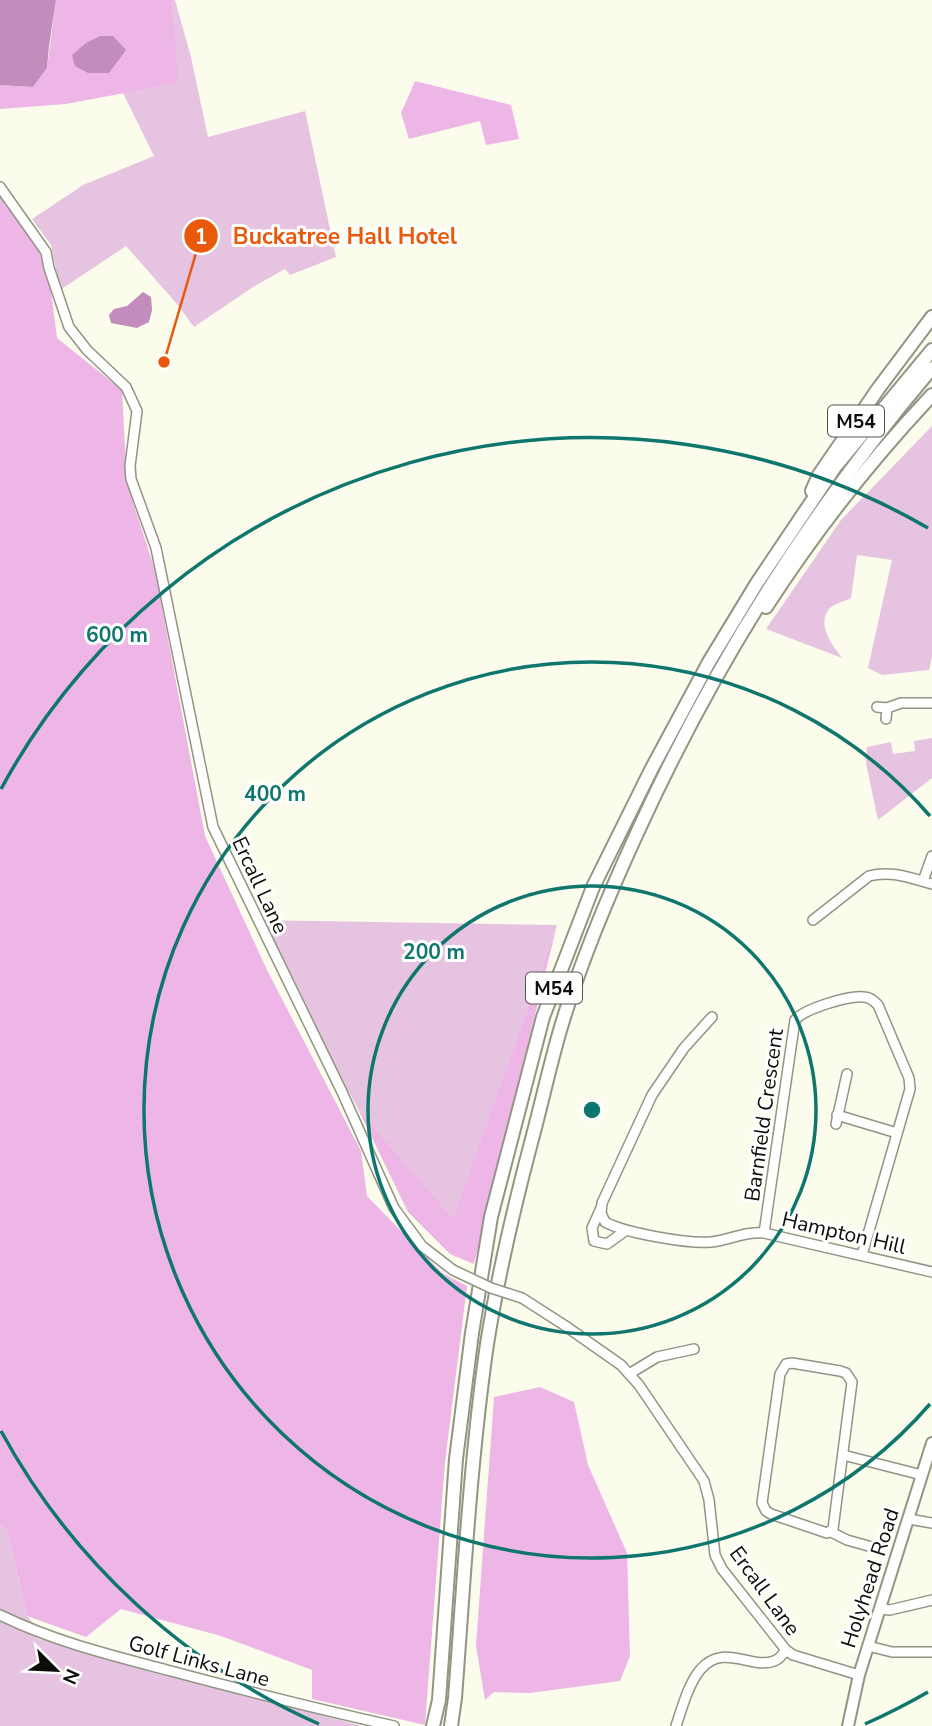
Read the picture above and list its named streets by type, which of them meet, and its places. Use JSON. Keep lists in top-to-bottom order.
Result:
{
  "streets": {
    "highway": ["M54"],
    "main road": ["Holyhead Road"],
    "street": [
      "Ercall Lane",
      "Barnfield Crescent",
      "Hampton Hill",
      "Golf Links Lane"
    ]
  },
  "crossings": [
    ["Ercall Lane", "Holyhead Road"],
    ["Barnfield Crescent", "Hampton Hill"]
  ],
  "places": ["Buckatree Hall Hotel"],
  "north": "bottom right",
  "rings": ["600 m", "400 m", "200 m"]
}
